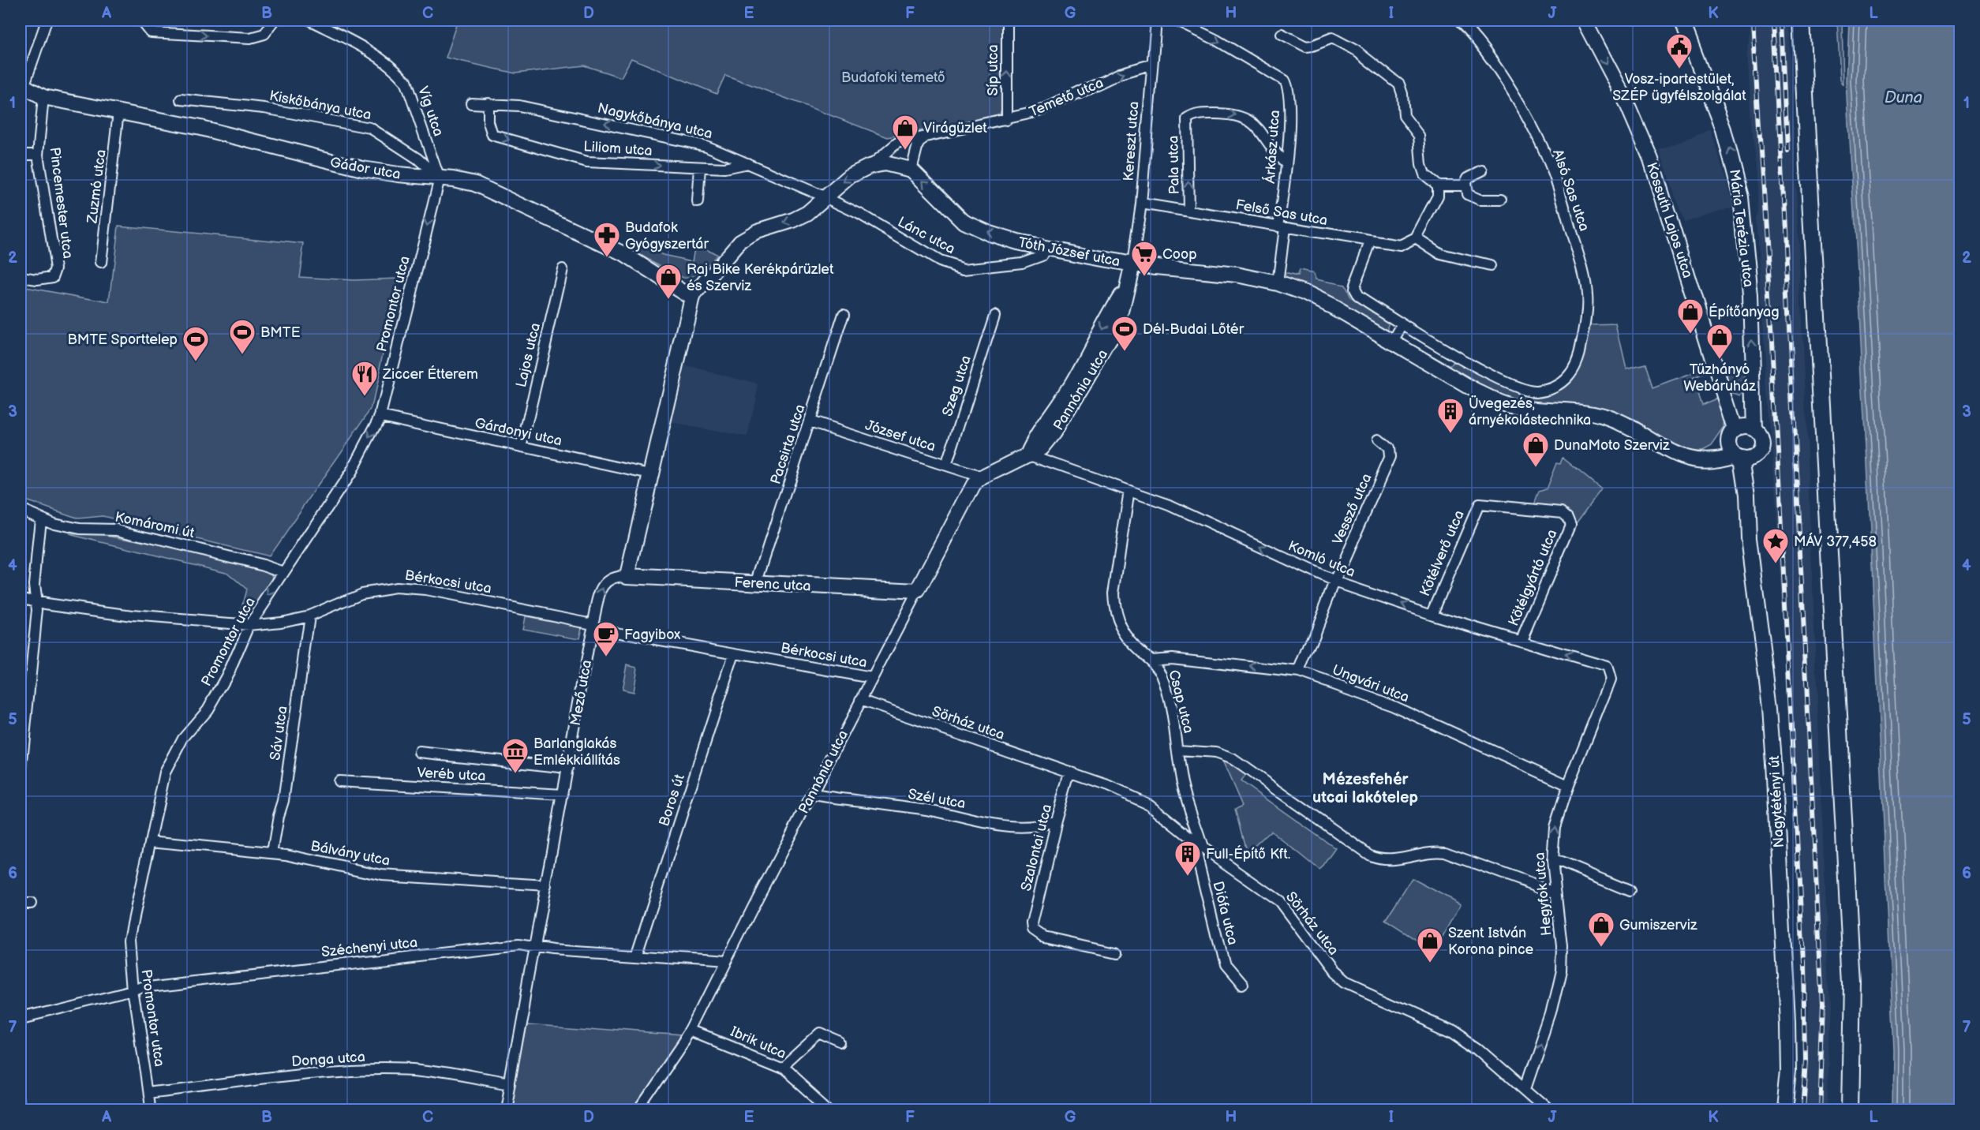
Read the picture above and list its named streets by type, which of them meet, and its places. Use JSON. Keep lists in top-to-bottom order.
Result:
{
  "streets": {
    "street": [
      "Síp utca",
      "Temető utca",
      "Kiskőbánya utca",
      "Víg utca",
      "Nagykőbánya utca",
      "Kereszt utca",
      "Árkász utca",
      "Liliom utca",
      "Pala utca",
      "Gádor utca",
      "Zuzmó utca",
      "Alsó Sas utca",
      "Pincemester utca",
      "Felső Sas utca",
      "Kossuth Lajos utca",
      "Mária Terézia utca",
      "Lánc utca",
      "Tóth József utca",
      "Promontor utca",
      "Lajos utca",
      "Szeg utca",
      "Pannónia utca",
      "Gárdonyi utca",
      "József utca",
      "Pacsirta utca",
      "Vessző utca",
      "Komáromi út",
      "Kötélverő utca",
      "Komló utca",
      "Kötélgyártó utca",
      "Bérkocsi utca",
      "Ferenc utca",
      "Ungvári utca",
      "Mező utca",
      "Csap utca",
      "Sörház utca",
      "Sáv utca",
      "Veréb utca",
      "Szél utca",
      "Boros út",
      "Nagytétényi út",
      "Szalontai utca",
      "Bálvány utca",
      "Hegyfok utca",
      "Diófa utca",
      "Széchenyi utca",
      "Ibrik utca",
      "Donga utca"
    ]
  },
  "crossings": [
    ["Síp utca", "Temető utca"],
    ["Temető utca", "Nagykőbánya utca"],
    ["Temető utca", "Kereszt utca"],
    ["Temető utca", "Lánc utca"],
    ["Kiskőbánya utca", "Víg utca"],
    ["Kiskőbánya utca", "Gádor utca"],
    ["Kiskőbánya utca", "Promontor utca"],
    ["Víg utca", "Gádor utca"],
    ["Víg utca", "Promontor utca"],
    ["Nagykőbánya utca", "Liliom utca"],
    ["Nagykőbánya utca", "Lánc utca"],
    ["Kereszt utca", "Felső Sas utca"],
    ["Kereszt utca", "Tóth József utca"],
    ["Kereszt utca", "Pannónia utca"],
    ["Árkász utca", "Pala utca"],
    ["Árkász utca", "Felső Sas utca"],
    ["Árkász utca", "Tóth József utca"],
    ["Pala utca", "Felső Sas utca"],
    ["Gádor utca", "Zuzmó utca"],
    ["Gádor utca", "Pincemester utca"],
    ["Gádor utca", "Promontor utca"],
    ["Kossuth Lajos utca", "Mária Terézia utca"],
    ["Kossuth Lajos utca", "Tóth József utca"],
    ["Kossuth Lajos utca", "Nagytétényi út"],
    ["Mária Terézia utca", "Tóth József utca"],
    ["Mária Terézia utca", "Nagytétényi út"],
    ["Lánc utca", "Tóth József utca"],
    ["Tóth József utca", "Pannónia utca"],
    ["Tóth József utca", "Nagytétényi út"],
    ["Promontor utca", "Gárdonyi utca"],
    ["Promontor utca", "Komáromi út"],
    ["Promontor utca", "Bérkocsi utca"],
    ["Promontor utca", "Bálvány utca"],
    ["Promontor utca", "Széchenyi utca"],
    ["Promontor utca", "Donga utca"],
    ["Lajos utca", "Gárdonyi utca"],
    ["Szeg utca", "József utca"],
    ["Pannónia utca", "József utca"],
    ["Pannónia utca", "Komló utca"],
    ["Pannónia utca", "Bérkocsi utca"],
    ["Pannónia utca", "Ferenc utca"],
    ["Pannónia utca", "Sörház utca"],
    ["Pannónia utca", "Szél utca"],
    ["Pannónia utca", "Széchenyi utca"],
    ["Pannónia utca", "Ibrik utca"],
    ["József utca", "Pacsirta utca"],
    ["Pacsirta utca", "Ferenc utca"],
    ["Vessző utca", "Komló utca"],
    ["Vessző utca", "Ungvári utca"],
    ["Kötélverő utca", "Komló utca"],
    ["Kötélverő utca", "Kötélgyártó utca"],
    ["Komló utca", "Kötélgyártó utca"],
    ["Komló utca", "Csap utca"],
    ["Komló utca", "Hegyfok utca"],
    ["Bérkocsi utca", "Mező utca"],
    ["Bérkocsi utca", "Sáv utca"],
    ["Bérkocsi utca", "Boros út"],
    ["Ferenc utca", "Mező utca"],
    ["Ungvári utca", "Csap utca"],
    ["Ungvári utca", "Hegyfok utca"],
    ["Mező utca", "Veréb utca"],
    ["Mező utca", "Bálvány utca"],
    ["Mező utca", "Széchenyi utca"],
    ["Mező utca", "Donga utca"],
    ["Csap utca", "Sörház utca"],
    ["Sörház utca", "Szalontai utca"],
    ["Sörház utca", "Hegyfok utca"],
    ["Sörház utca", "Diófa utca"],
    ["Sáv utca", "Bálvány utca"],
    ["Szél utca", "Szalontai utca"],
    ["Boros út", "Széchenyi utca"]
  ],
  "one_way": [
    "Síp utca",
    "Nagykőbánya utca",
    "Árkász utca",
    "Liliom utca",
    "Kossuth Lajos utca",
    "Mária Terézia utca",
    "Promontor utca",
    "Komló utca",
    "Hegyfok utca"
  ],
  "districts": ["Mézesfehér utcai lakótelep"],
  "water": ["Duna"],
  "parks": ["Budafoki temető"],
  "places": {
    "public building": ["Vosz-ipartestület, SZÉP ügyfélszolgálat"],
    "shop": [
      "Virágüzlet",
      "Raj Bike Kerékpárüzlet és Szerviz",
      "Építőanyag",
      "Tűzhányó Webáruház",
      "DunaMoto Szerviz",
      "Gumiszerviz",
      "Szent István Korona pince"
    ],
    "pharmacy": ["Budafok Gyógyszertár"],
    "supermarket": ["Coop"],
    "sports": ["Dél-Budai Lőtér", "BMTE", "BMTE Sporttelep"],
    "restaurant": ["Ziccer Étterem"],
    "building": ["Üvegezés, árnyékolástechnika", "Full-Építő Kft."],
    "place": ["MÁV 377,458"],
    "cafe": ["Fagyibox"],
    "museum": ["Barlanglakás Emlékkiállítás"]
  },
  "grid": {
    "columns": [
      "A",
      "B",
      "C",
      "D",
      "E",
      "F",
      "G",
      "H",
      "I",
      "J",
      "K",
      "L"
    ],
    "rows": [
      "1",
      "2",
      "3",
      "4",
      "5",
      "6",
      "7"
    ]
  }
}
